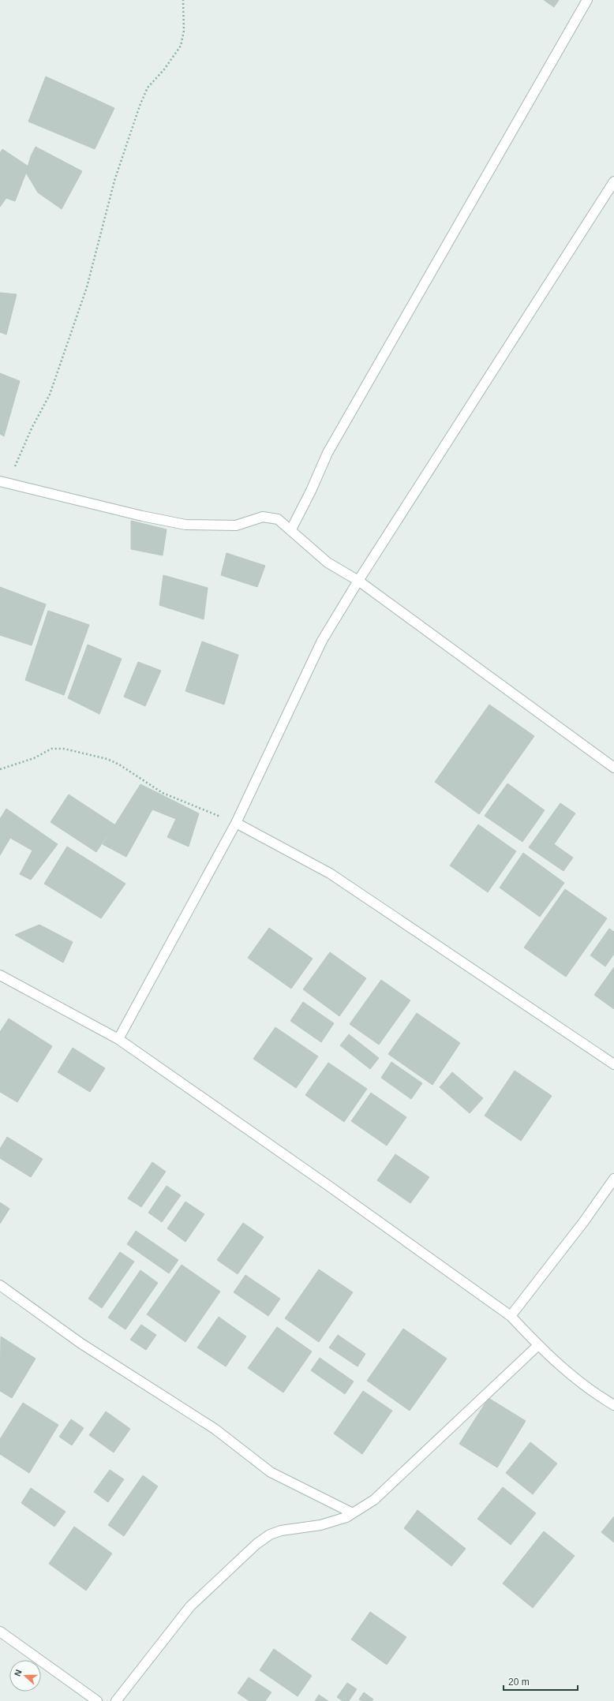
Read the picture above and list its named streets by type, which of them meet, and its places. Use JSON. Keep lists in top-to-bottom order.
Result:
{
  "scale_bar": "20 m",
  "north": "left"
}
